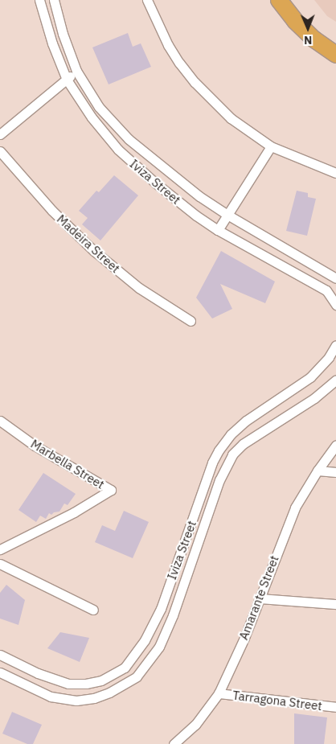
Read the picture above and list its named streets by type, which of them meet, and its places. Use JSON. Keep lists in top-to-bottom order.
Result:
{
  "streets": {
    "street": [
      "Iviza Street",
      "Madeira Street",
      "Marbella Street",
      "Amarante Street",
      "Tarragona Street"
    ]
  },
  "crossings": [
    ["Amarante Street", "Tarragona Street"]
  ],
  "north": "bottom"
}
